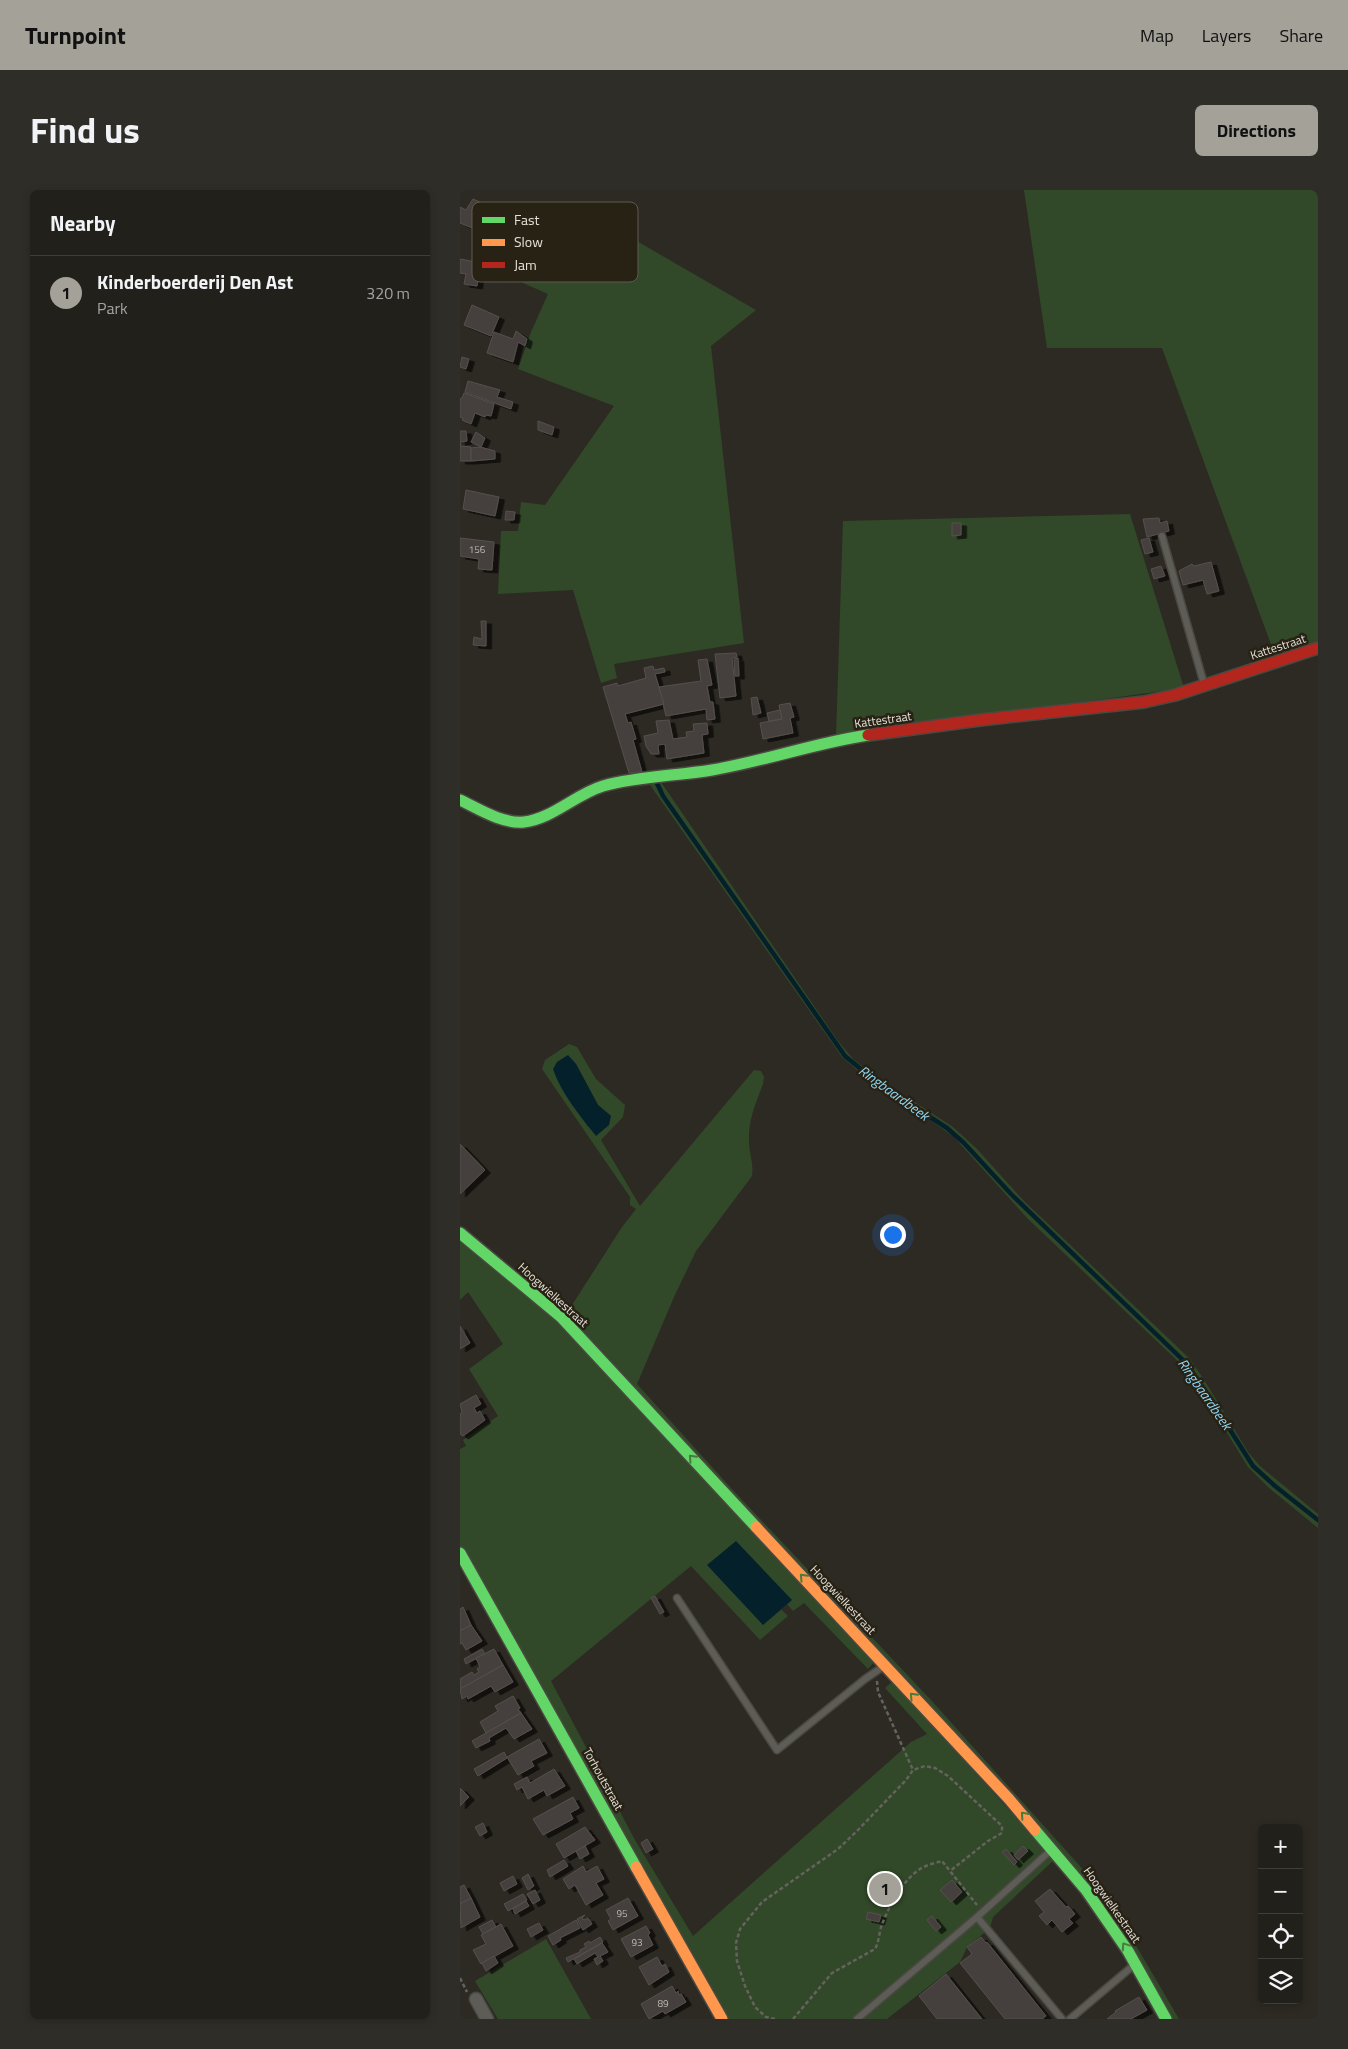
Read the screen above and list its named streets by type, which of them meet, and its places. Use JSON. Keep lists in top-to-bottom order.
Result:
{
  "streets": {
    "street": ["Kattestraat", "Hoogwielkestraat", "Torhoutstraat"]
  },
  "one_way": ["Hoogwielkestraat"],
  "water": ["Ringbaardbeek"],
  "house_numbers": [
    "156",
    "95",
    "93",
    "89"
  ],
  "legend": ["Fast", "Slow", "Jam"],
  "page": {
    "header": "Turnpoint",
    "nav": ["Map", "Layers", "Share"],
    "title": "Find us",
    "buttons": "Directions",
    "heading": "Nearby",
    "list": [
      {
        "mark": "1",
        "name": "Kinderboerderij Den Ast",
        "note": "Park",
        "value": "320 m"
      }
    ],
    "map_buttons": ["+", "−"],
    "pins": "1"
  }
}
